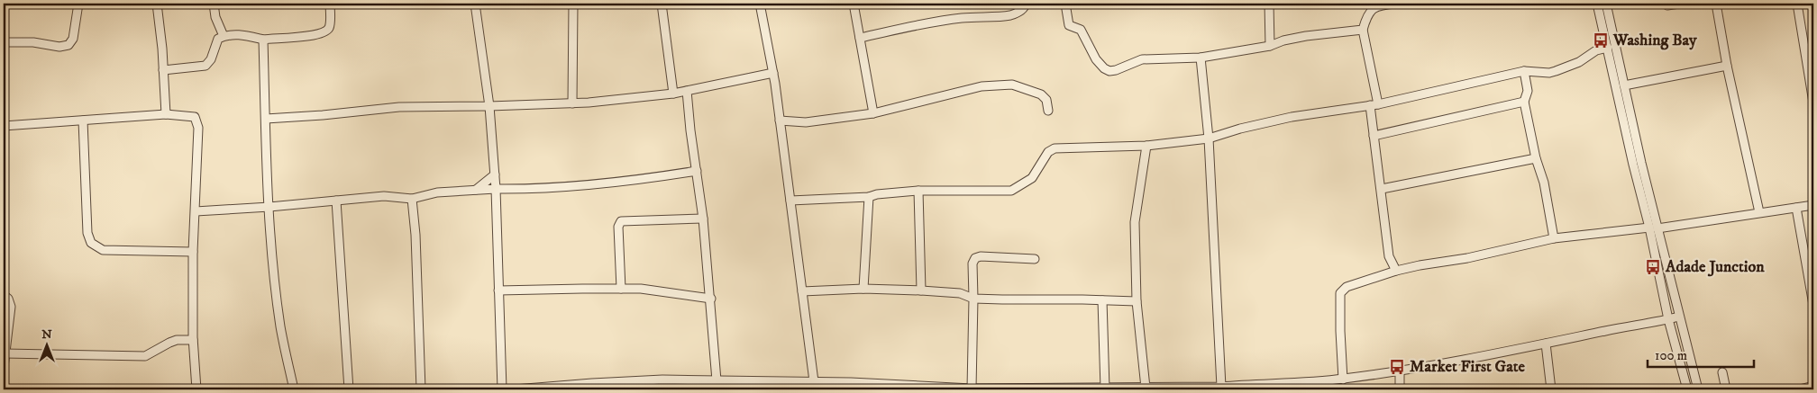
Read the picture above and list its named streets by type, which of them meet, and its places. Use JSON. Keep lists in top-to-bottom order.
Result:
{
  "places": {
    "bus stop": ["Washing Bay", "Adade Junction", "Market First Gate"]
  },
  "scale_bar": "100 m",
  "north": "top"
}
